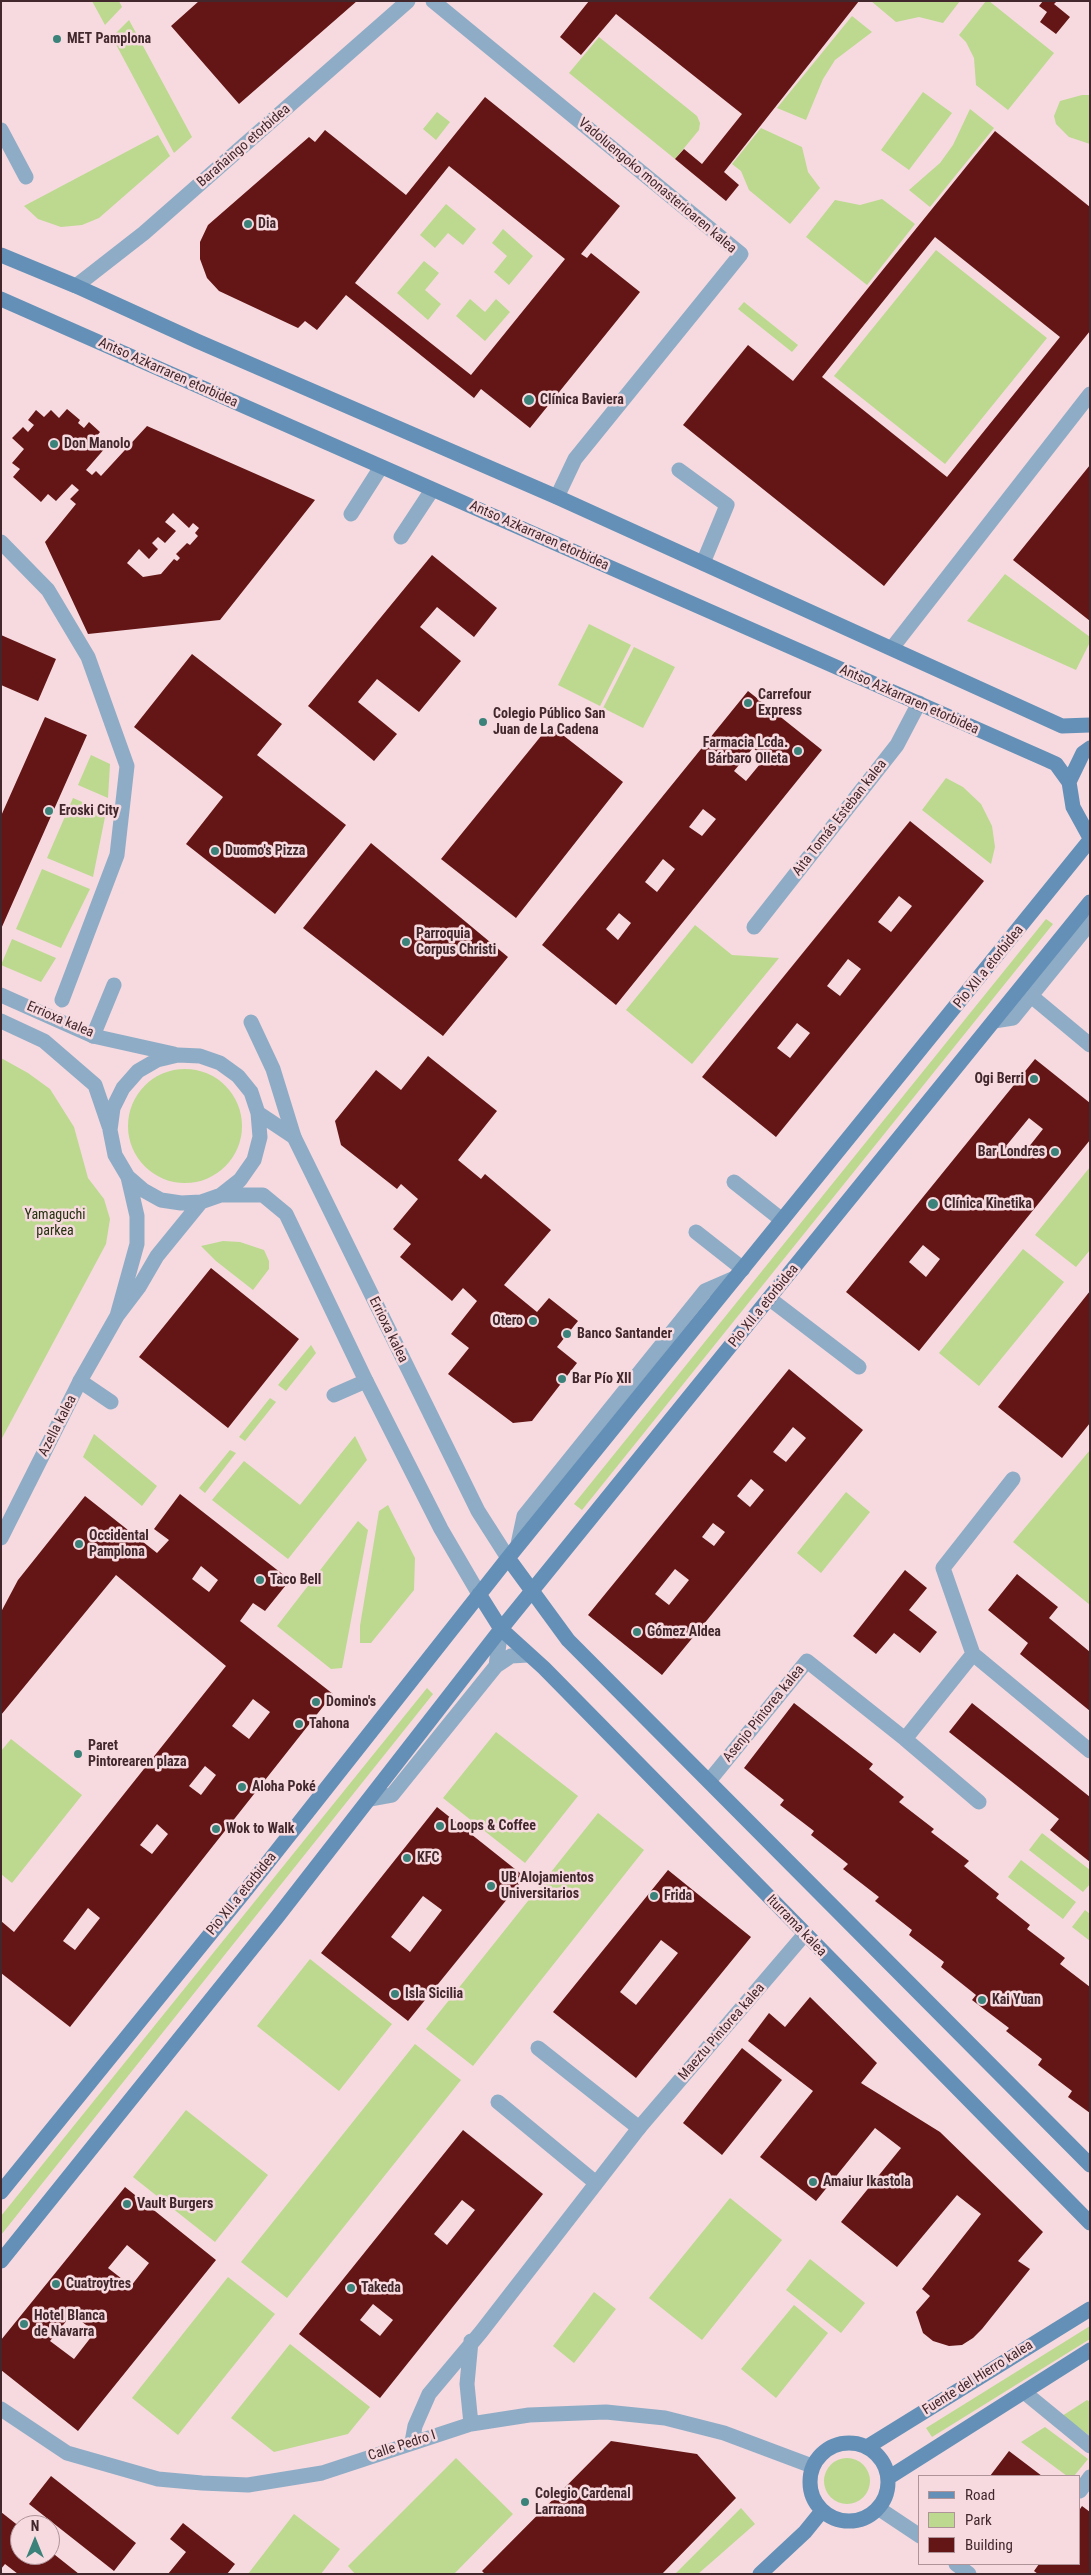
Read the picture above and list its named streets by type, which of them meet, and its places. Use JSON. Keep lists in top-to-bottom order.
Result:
{
  "streets": {
    "main road": [
      "Antso Azkarraren etorbidea",
      "Pio XII.a etorbidea",
      "Iturrama kalea",
      "Fuente del Hierro kalea"
    ],
    "street": [
      "Barañaingo etorbidea",
      "Vadoluengoko monasterioaren kalea",
      "Aita Tomás Esteban kalea",
      "Errioxa kalea",
      "Azella kalea",
      "Asenjo Pintorea kalea",
      "Maeztu Pintorea kalea",
      "Calle Pedro I"
    ]
  },
  "crossings": [
    ["Antso Azkarraren etorbidea", "Aita Tomás Esteban kalea"],
    ["Pio XII.a etorbidea", "Errioxa kalea"],
    ["Pio XII.a etorbidea", "Iturrama kalea"],
    ["Errioxa kalea", "Azella kalea"],
    ["Iturrama kalea", "Maeztu Pintorea kalea"],
    ["Maeztu Pintorea kalea", "Calle Pedro I"],
    ["Fuente del Hierro kalea", "Calle Pedro I"]
  ],
  "parks": ["Yamaguchi parkea"],
  "places": [
    "MET Pamplona",
    "Dia",
    "Clínica Baviera",
    "Don Manolo",
    "Carrefour Express",
    "Colegio Público San Juan de La Cadena",
    "Farmacia Lcda. Bárbaro Olleta",
    "Eroski City",
    "Duomo's Pizza",
    "Parroquia Corpus Christi",
    "Ogi Berri",
    "Bar Londres",
    "Clínica Kinetika",
    "Otero",
    "Banco Santander",
    "Bar Pío XII",
    "Occidental Pamplona",
    "Taco Bell",
    "Gómez Aldea",
    "Domino's",
    "Tahona",
    "Paret Pintorearen plaza",
    "Aloha Poké",
    "Loops & Coffee",
    "Wok to Walk",
    "KFC",
    "UB Alojamientos Universitarios",
    "Frida",
    "Isla Sicilia",
    "Kai Yuan",
    "Amaiur Ikastola",
    "Vault Burgers",
    "Cuatroytres",
    "Takeda",
    "Hotel Blanca de Navarra",
    "Colegio Cardenal Larraona"
  ],
  "legend": ["Road", "Park", "Building"],
  "north": "top"
}
